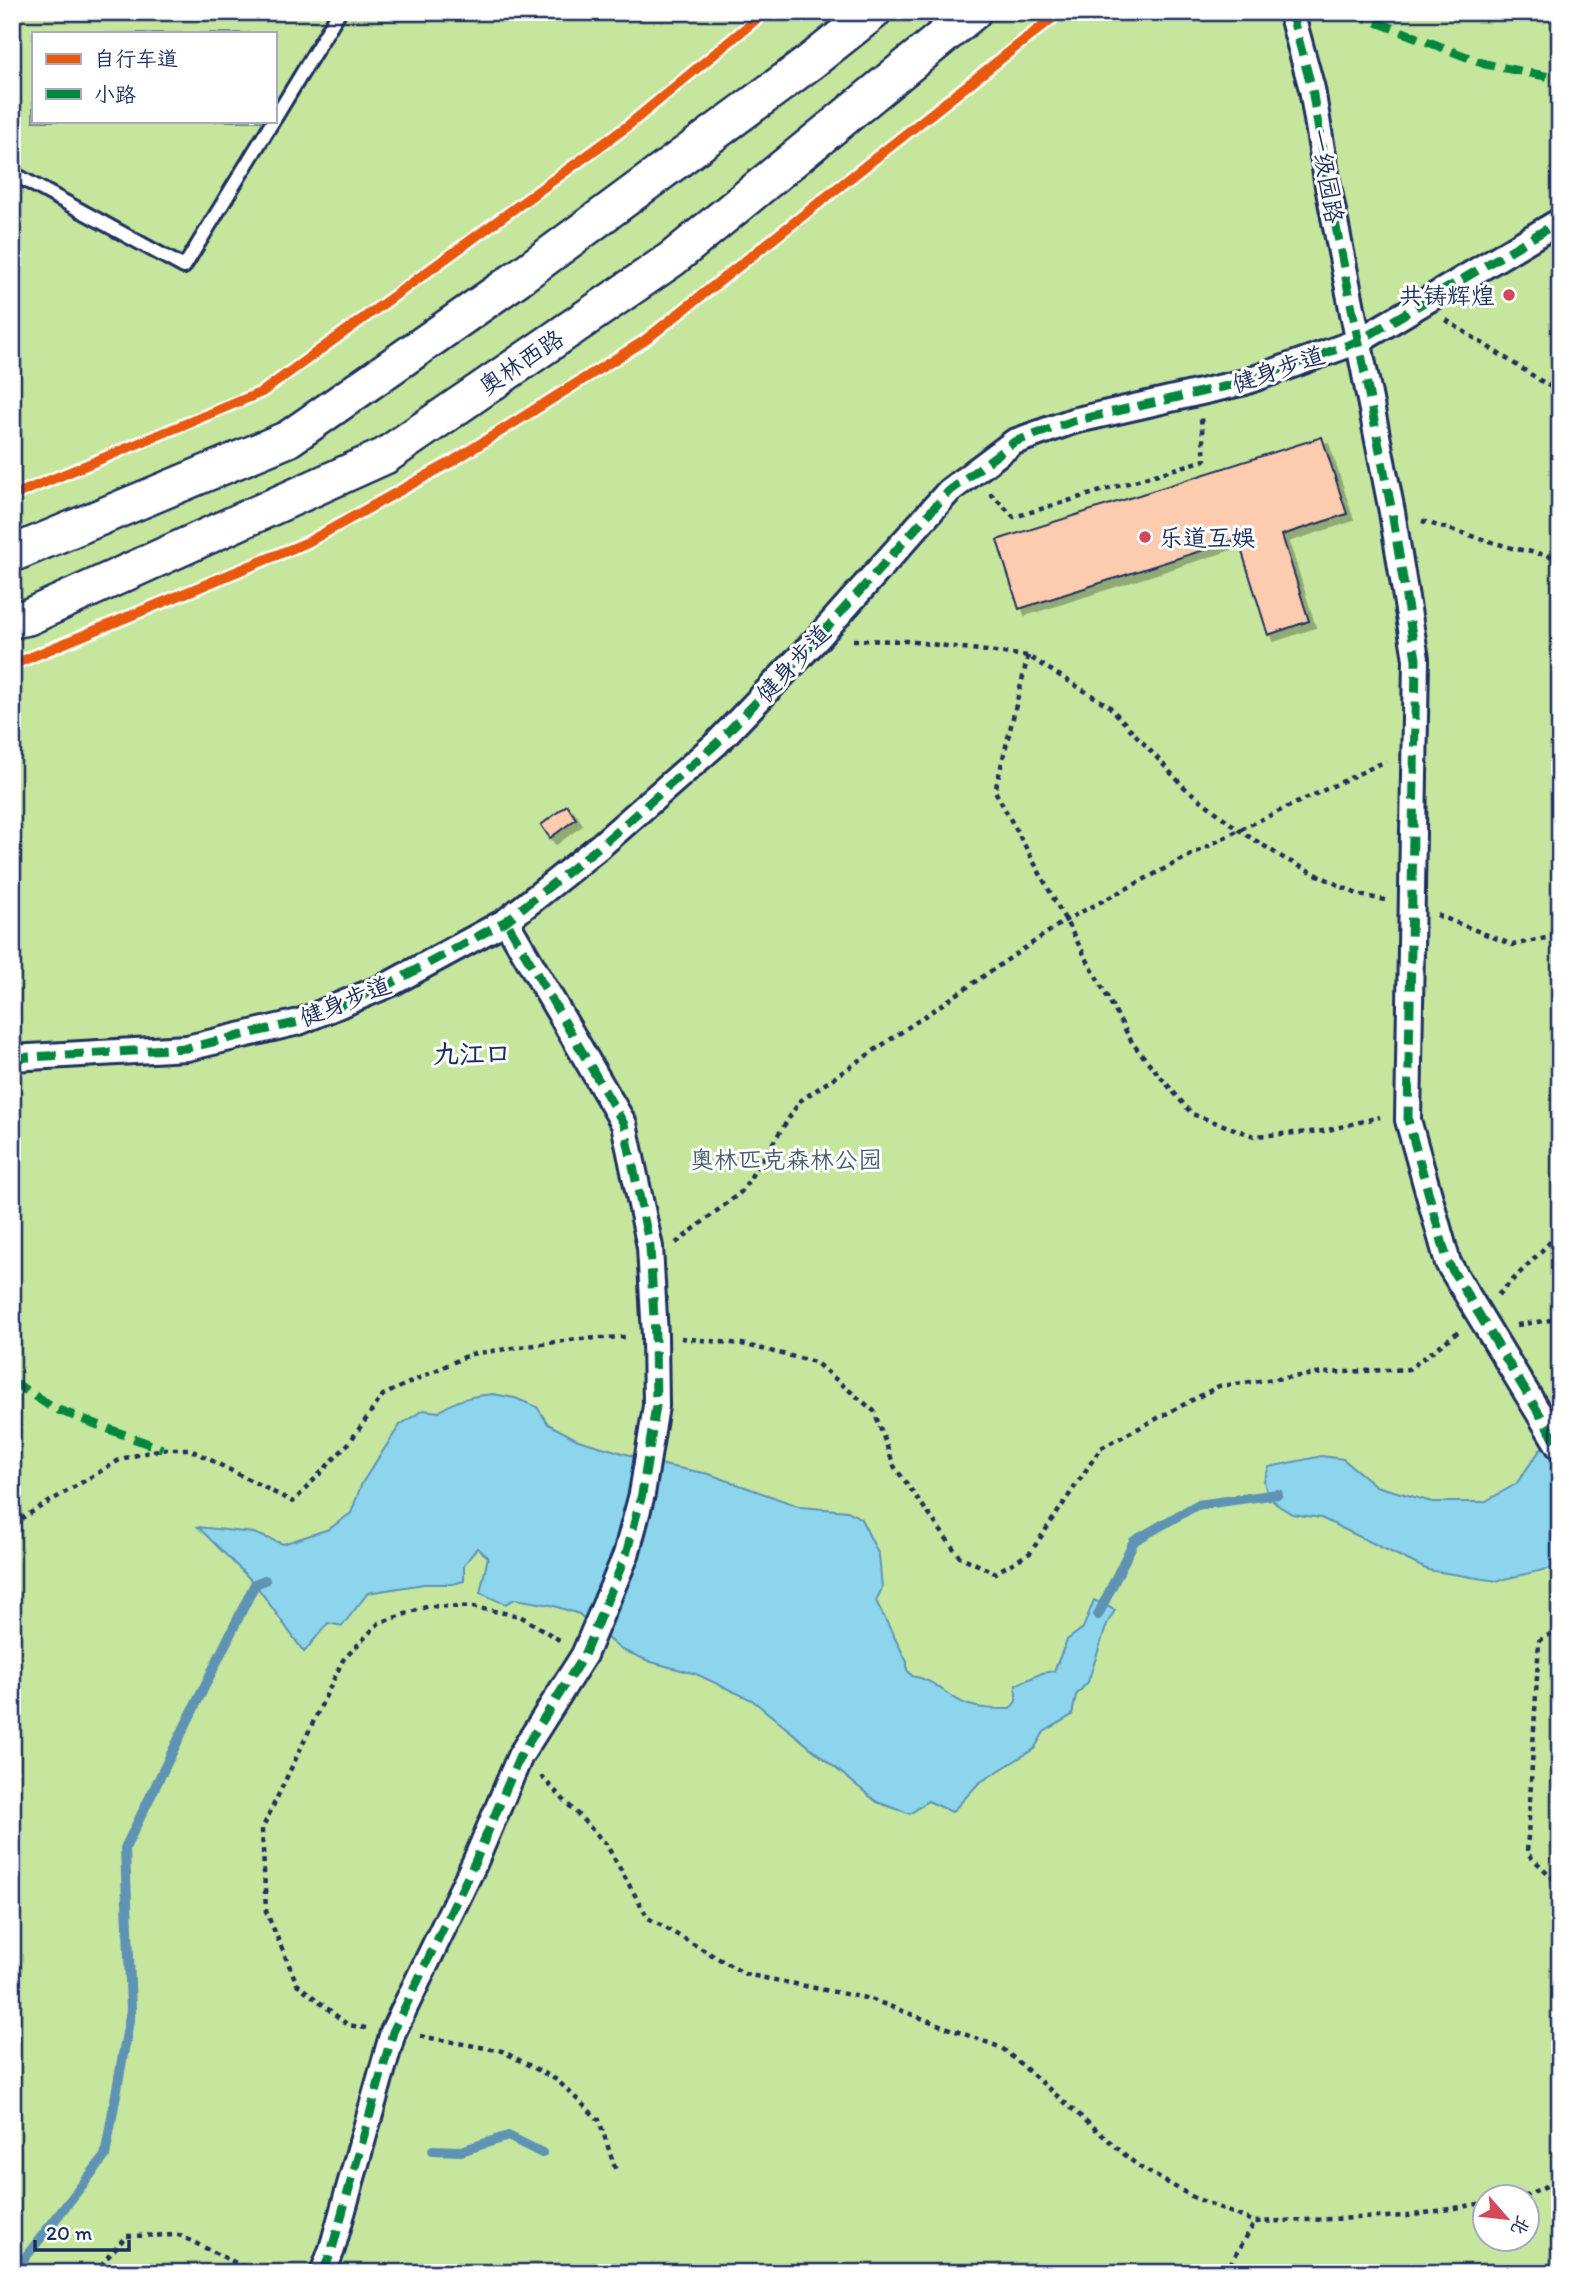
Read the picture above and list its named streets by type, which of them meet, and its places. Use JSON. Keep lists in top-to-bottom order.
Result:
{
  "streets": {
    "main road": ["奥林西路"],
    "street": ["一级园路", "健身步道"]
  },
  "crossings": [
    ["一级园路", "健身步道"]
  ],
  "districts": ["九江口"],
  "parks": ["奥林匹克森林公园"],
  "places": ["共铸辉煌", "乐道互娱"],
  "legend": ["自行车道", "小路"],
  "scale_bar": "20 m",
  "north": "bottom right"
}
